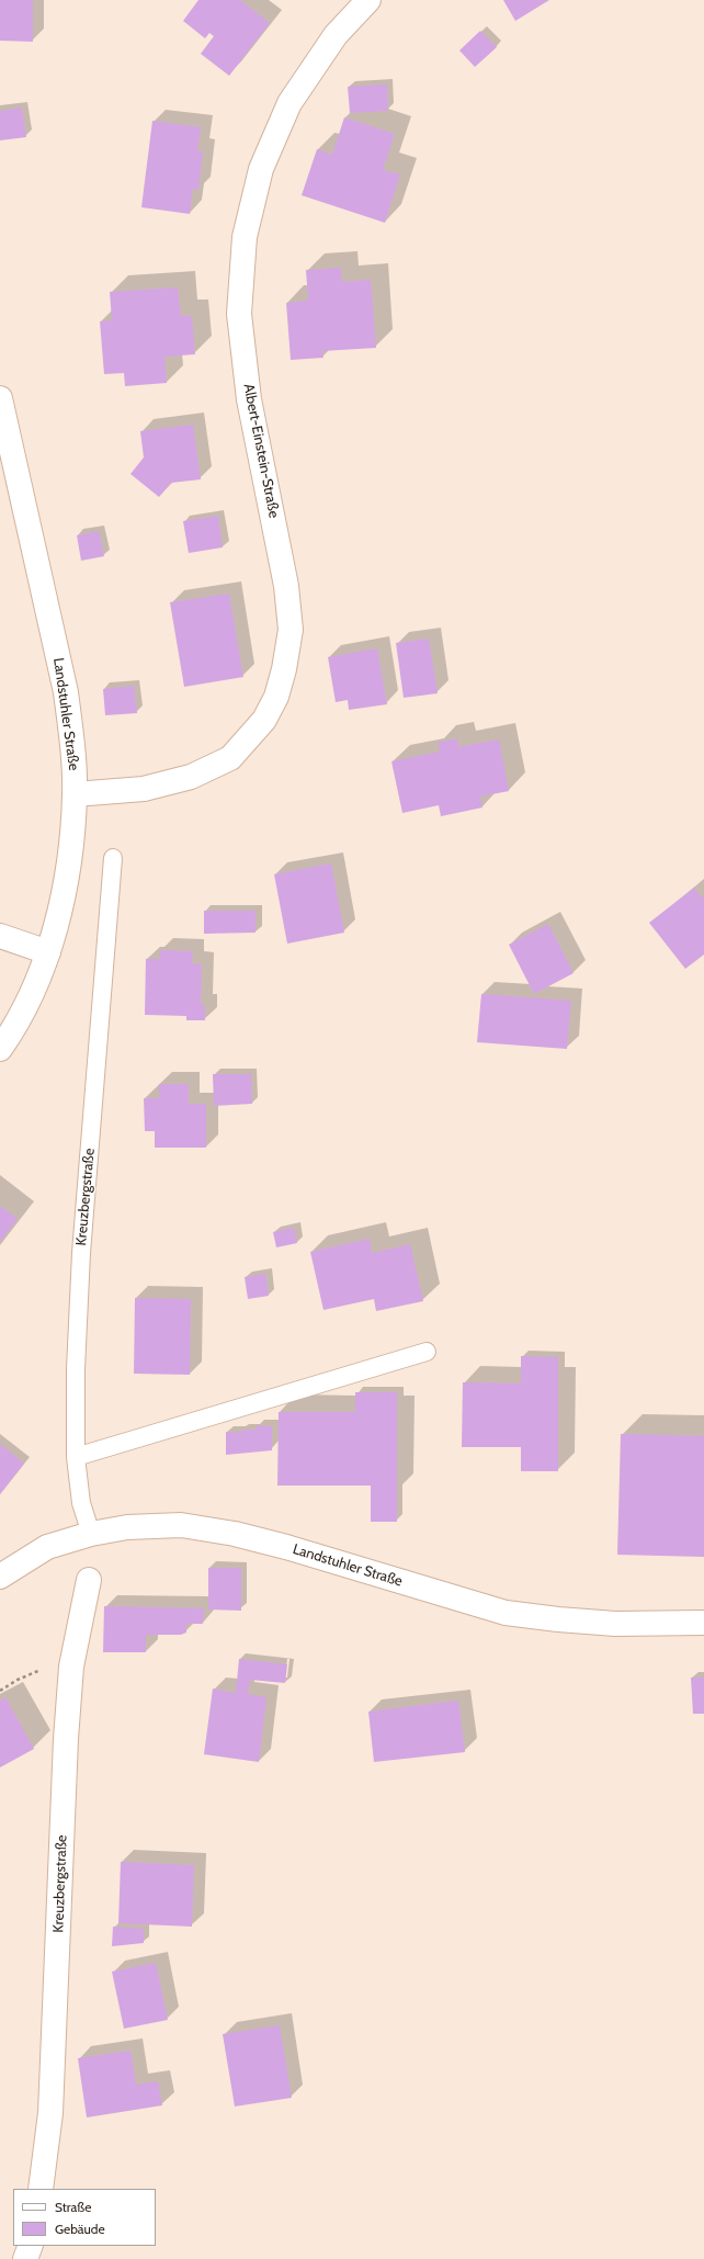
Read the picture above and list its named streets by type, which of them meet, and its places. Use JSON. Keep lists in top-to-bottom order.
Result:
{
  "streets": {
    "street": ["Albert-Einstein-Straße", "Landstuhler Straße", "Kreuzbergstraße"]
  },
  "crossings": [
    ["Albert-Einstein-Straße", "Landstuhler Straße"],
    ["Landstuhler Straße", "Kreuzbergstraße"]
  ],
  "legend": ["Straße", "Gebäude"]
}
